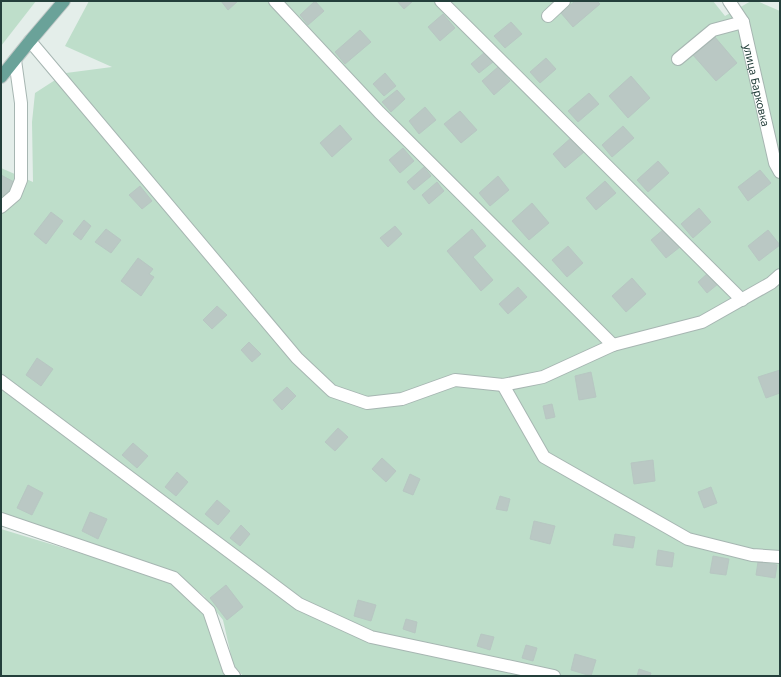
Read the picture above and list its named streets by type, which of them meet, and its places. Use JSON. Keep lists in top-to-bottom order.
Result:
{
  "streets": {
    "street": ["улица Барковка"]
  }
}
